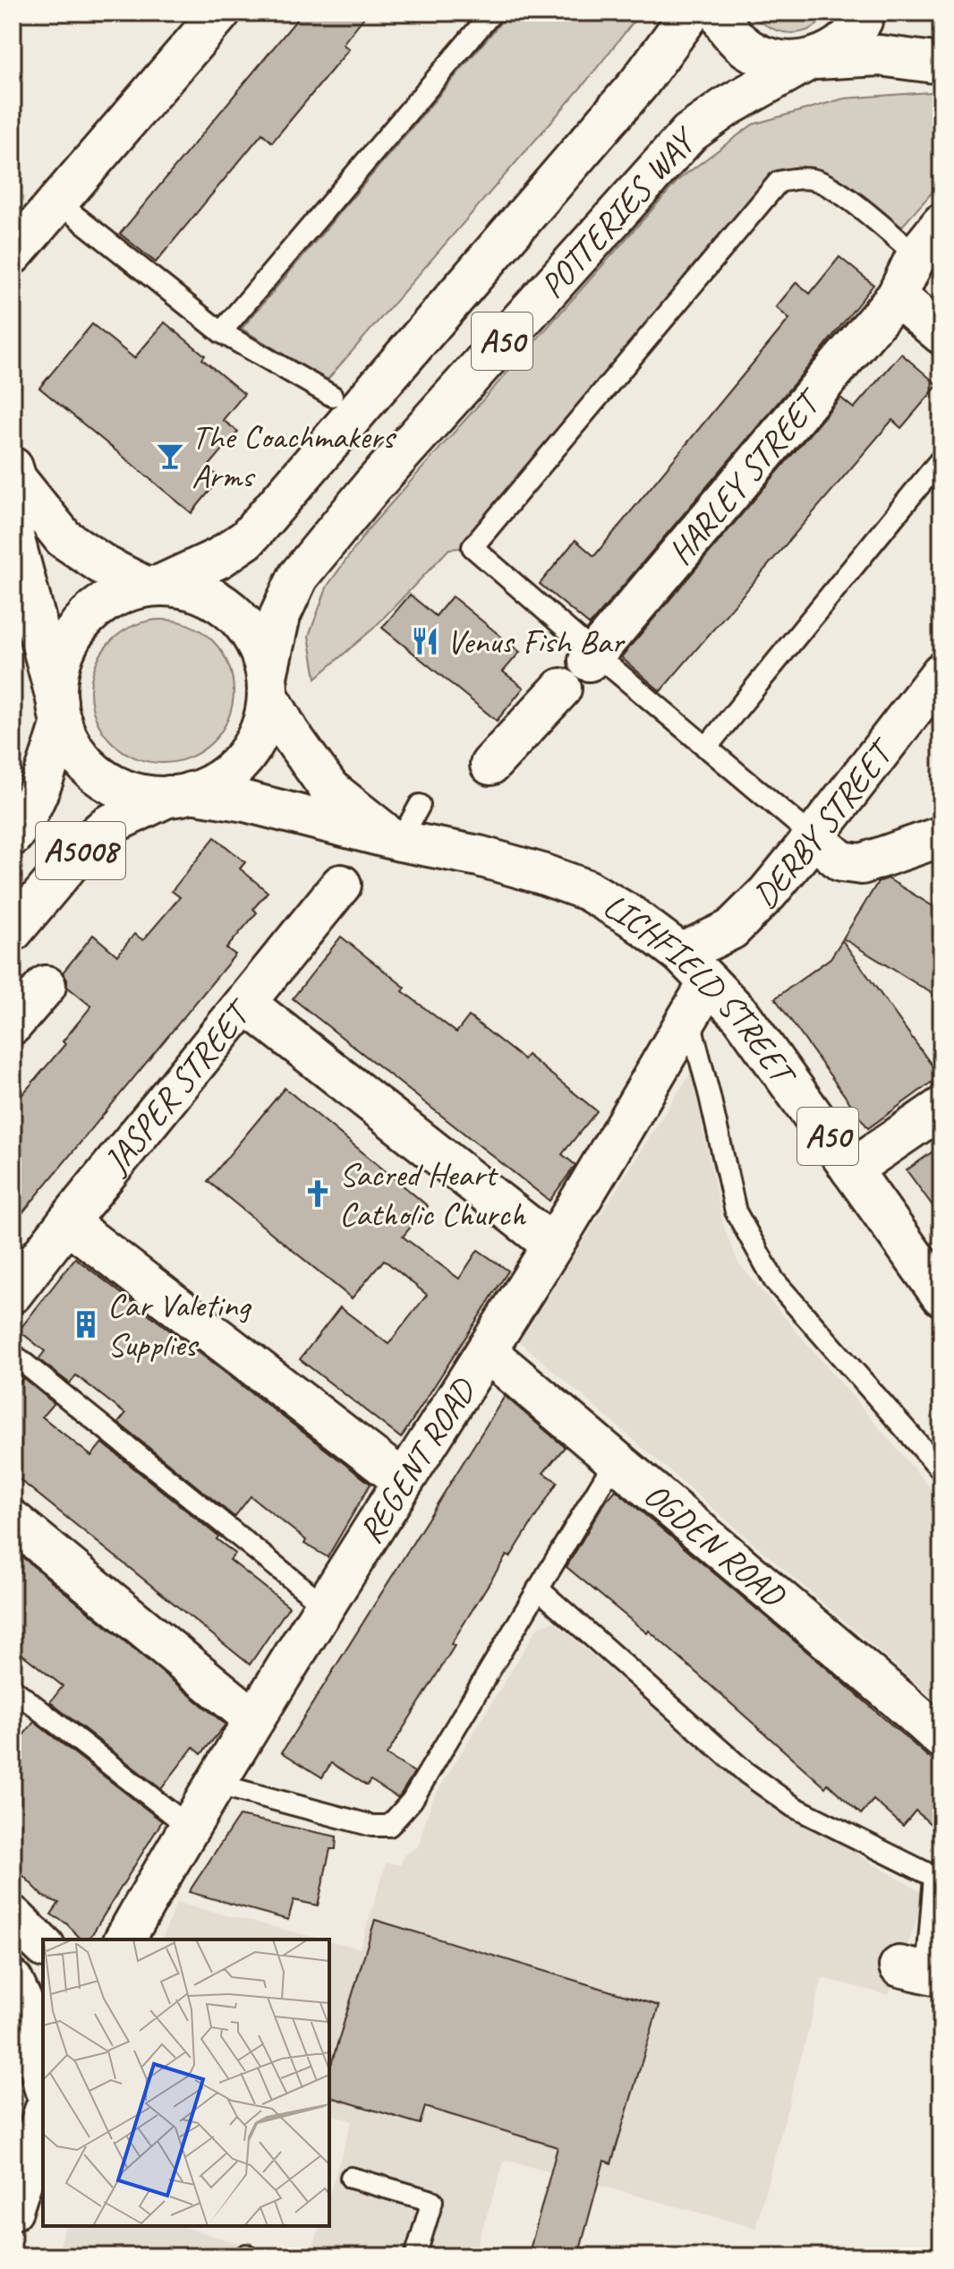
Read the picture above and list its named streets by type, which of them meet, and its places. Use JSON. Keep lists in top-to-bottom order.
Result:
{
  "streets": {
    "main road": [
      "POTTERIES WAY",
      "A50",
      "HARLEY STREET",
      "DERBY STREET",
      "A5008",
      "LICHFIELD STREET",
      "JASPER STREET",
      "REGENT ROAD",
      "OGDEN ROAD"
    ]
  },
  "crossings": [
    ["POTTERIES WAY", "A5008"],
    ["POTTERIES WAY", "LICHFIELD STREET"],
    ["DERBY STREET", "LICHFIELD STREET"],
    ["A5008", "LICHFIELD STREET"],
    ["LICHFIELD STREET", "REGENT ROAD"],
    ["REGENT ROAD", "OGDEN ROAD"]
  ],
  "places": {
    "bar": ["The Coachmakers Arms"],
    "restaurant": ["Venus Fish Bar"],
    "church": ["Sacred Heart Catholic Church"],
    "building": ["Car Valeting Supplies"]
  }
}
